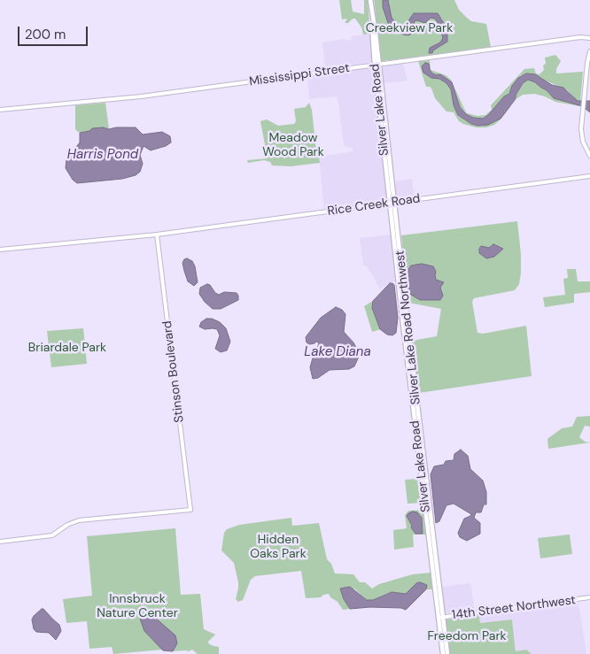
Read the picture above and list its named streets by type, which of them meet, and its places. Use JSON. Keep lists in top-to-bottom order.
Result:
{
  "streets": {
    "main road": ["Silver Lake Road"],
    "street": [
      "Mississippi Street",
      "Rice Creek Road",
      "Stinson Boulevard",
      "14th Street Northwest"
    ]
  },
  "crossings": [
    ["Mississippi Street", "Silver Lake Road"],
    ["Silver Lake Road", "Rice Creek Road"],
    ["Silver Lake Road", "14th Street Northwest"],
    ["Rice Creek Road", "Stinson Boulevard"]
  ],
  "water": ["Harris Pond", "Lake Diana"],
  "parks": [
    "Creekview Park",
    "Meadow Wood Park",
    "Briardale Park",
    "Hidden Oaks Park",
    "Innsbruck Nature Center",
    "Freedom Park"
  ],
  "scale_bar": "200 m"
}
